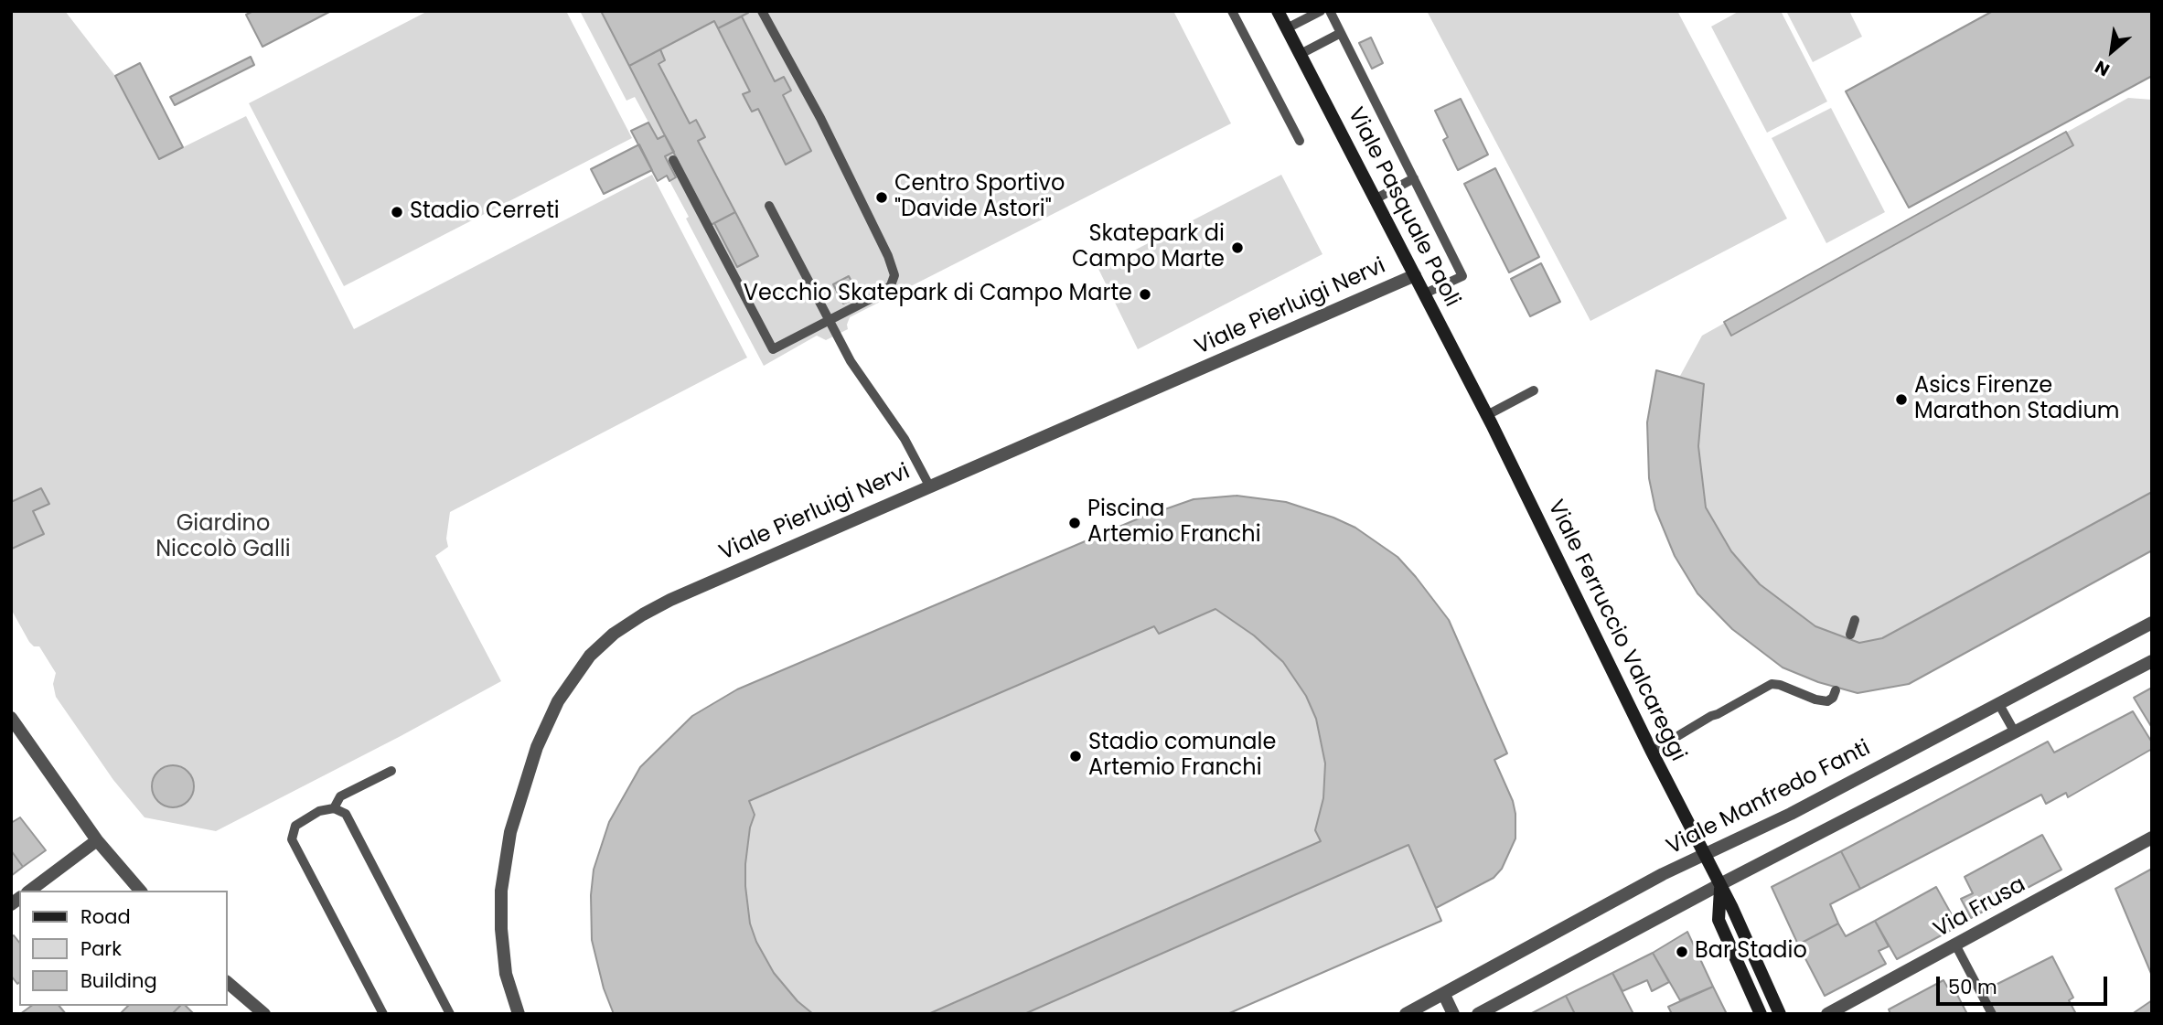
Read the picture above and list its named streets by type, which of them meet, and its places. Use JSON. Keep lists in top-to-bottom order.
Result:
{
  "streets": {
    "street": [
      "Viale Pasquale Paoli",
      "Viale Pierluigi Nervi",
      "Viale Ferruccio Valcareggi",
      "Viale Manfredo Fanti",
      "Via Frusa"
    ]
  },
  "crossings": [
    ["Viale Pasquale Paoli", "Viale Pierluigi Nervi"],
    ["Viale Pasquale Paoli", "Viale Ferruccio Valcareggi"],
    ["Viale Ferruccio Valcareggi", "Viale Manfredo Fanti"]
  ],
  "parks": ["Giardino Niccolò Galli"],
  "places": [
    "Centro Sportivo \"Davide Astori\"",
    "Stadio Cerreti",
    "Skatepark di Campo Marte",
    "Vecchio Skatepark di Campo Marte",
    "Asics Firenze Marathon Stadium",
    "Piscina Artemio Franchi",
    "Stadio comunale Artemio Franchi",
    "Bar Stadio"
  ],
  "legend": ["Road", "Park", "Building"],
  "scale_bar": "50 m",
  "north": "bottom left"
}
